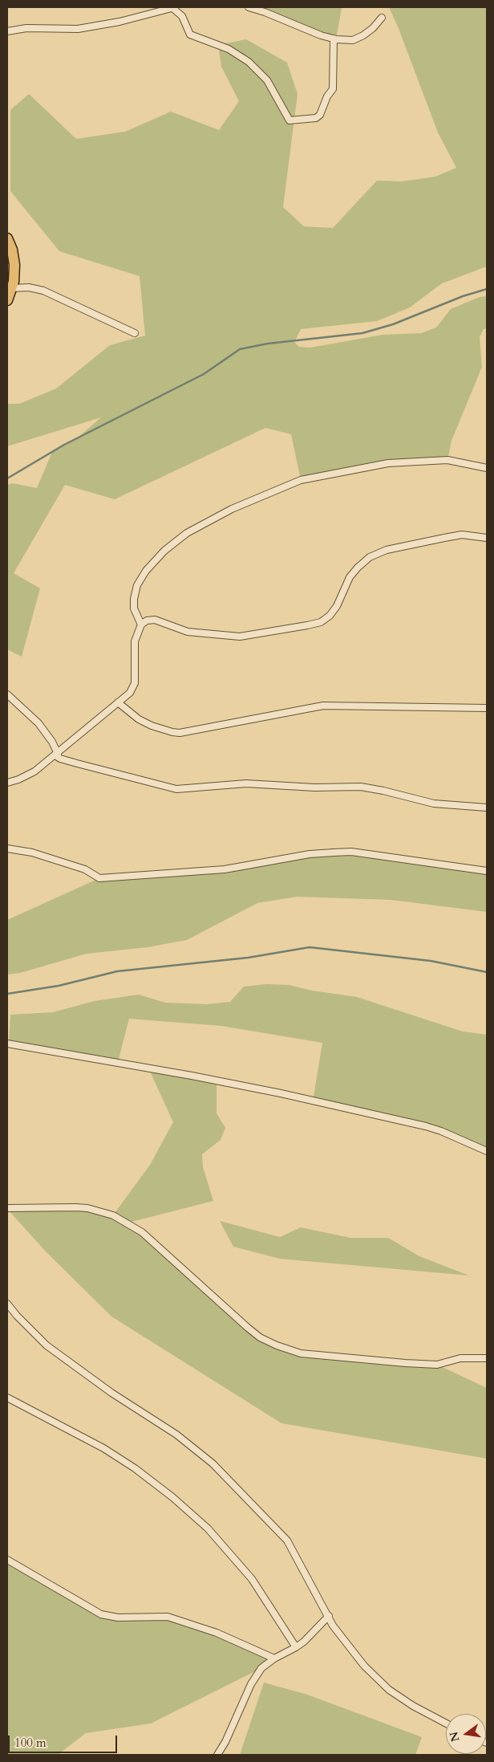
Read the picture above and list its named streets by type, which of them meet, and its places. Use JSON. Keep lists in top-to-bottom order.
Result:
{
  "scale_bar": "100 m",
  "north": "left"
}
